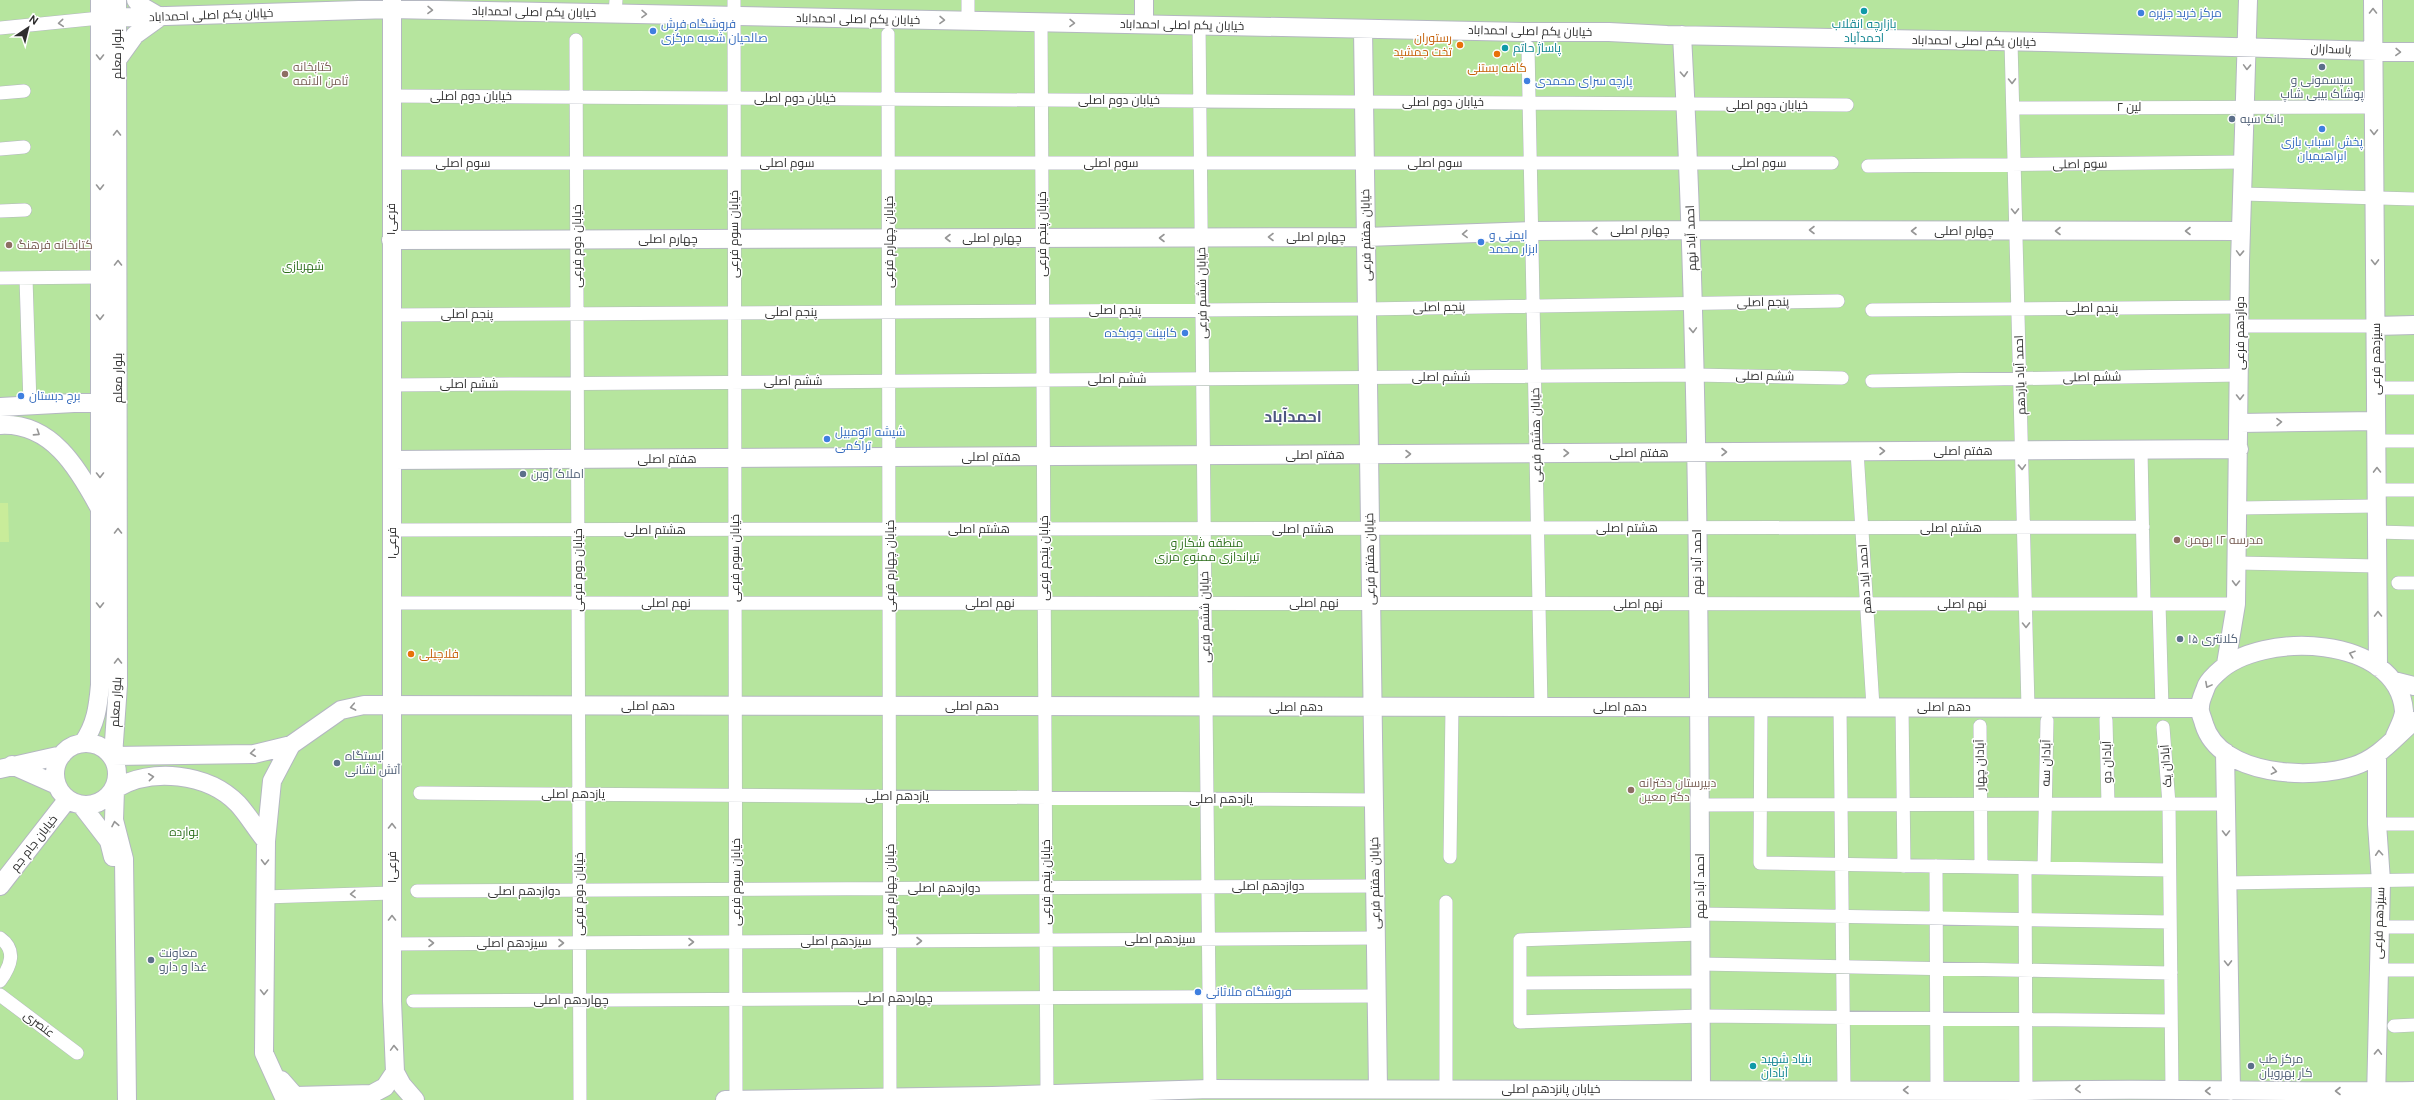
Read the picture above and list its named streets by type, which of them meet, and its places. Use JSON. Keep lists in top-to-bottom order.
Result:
{
  "streets": {
    "street": [
      "خیابان یکم اصلی احمداباد",
      "پاسداران",
      "بلوار معلم",
      "خیابان دوم اصلی",
      "لین ۲",
      "سوم اصلی",
      "فرعی۱",
      "چهارم اصلی",
      "خیابان سوم فرعی",
      "خیابان پنجم فرعی",
      "خیابان هفتم فرعی",
      "احمد آباد نهم",
      "خیابان چهارم فرعی",
      "خیابان دوم فرعی",
      "خیابان ششم فرعی",
      "پنجم اصلی",
      "دوازدهم فرعی",
      "سیزدهم فرعی",
      "احمد آباد یازدهم",
      "ششم اصلی",
      "خیابان هشتم فرعی",
      "هفتم اصلی",
      "هشتم اصلی",
      "احمد آباد دهم",
      "نهم اصلی",
      "دهم اصلی",
      "آبادان دو",
      "آبادان سه",
      "آبادان چهار",
      "آبادان یک",
      "یازدهم اصلی",
      "خیابان جام جم",
      "دوازدهم اصلی",
      "سیزدهم اصلی",
      "چهاردهم اصلی",
      "عنصری",
      "خیابان پانزدهم اصلی"
    ]
  },
  "crossings": [
    ["خیابان یکم اصلی احمداباد", "پاسداران"],
    ["خیابان یکم اصلی احمداباد", "بلوار معلم"],
    ["خیابان یکم اصلی احمداباد", "فرعی۱"],
    ["خیابان یکم اصلی احمداباد", "خیابان سوم فرعی"],
    ["خیابان یکم اصلی احمداباد", "خیابان پنجم فرعی"],
    ["خیابان یکم اصلی احمداباد", "خیابان هفتم فرعی"],
    ["خیابان یکم اصلی احمداباد", "احمد آباد نهم"],
    ["خیابان یکم اصلی احمداباد", "خیابان ششم فرعی"],
    ["خیابان یکم اصلی احمداباد", "دوازدهم فرعی"],
    ["خیابان یکم اصلی احمداباد", "احمد آباد یازدهم"],
    ["پاسداران", "دوازدهم فرعی"],
    ["پاسداران", "سیزدهم فرعی"],
    ["بلوار معلم", "خیابان جام جم"],
    ["خیابان دوم اصلی", "فرعی۱"],
    ["خیابان دوم اصلی", "خیابان سوم فرعی"],
    ["خیابان دوم اصلی", "خیابان پنجم فرعی"],
    ["خیابان دوم اصلی", "خیابان هفتم فرعی"],
    ["خیابان دوم اصلی", "احمد آباد نهم"],
    ["خیابان دوم اصلی", "خیابان چهارم فرعی"],
    ["خیابان دوم اصلی", "خیابان دوم فرعی"],
    ["خیابان دوم اصلی", "خیابان ششم فرعی"],
    ["خیابان دوم اصلی", "خیابان هشتم فرعی"],
    ["لین ۲", "دوازدهم فرعی"],
    ["لین ۲", "سیزدهم فرعی"],
    ["لین ۲", "احمد آباد یازدهم"],
    ["سوم اصلی", "فرعی۱"],
    ["سوم اصلی", "خیابان سوم فرعی"],
    ["سوم اصلی", "خیابان پنجم فرعی"],
    ["سوم اصلی", "خیابان هفتم فرعی"],
    ["سوم اصلی", "احمد آباد نهم"],
    ["سوم اصلی", "خیابان چهارم فرعی"],
    ["سوم اصلی", "خیابان دوم فرعی"],
    ["سوم اصلی", "خیابان ششم فرعی"],
    ["سوم اصلی", "دوازدهم فرعی"],
    ["سوم اصلی", "احمد آباد یازدهم"],
    ["سوم اصلی", "خیابان هشتم فرعی"],
    ["فرعی۱", "چهارم اصلی"],
    ["فرعی۱", "پنجم اصلی"],
    ["فرعی۱", "ششم اصلی"],
    ["فرعی۱", "هفتم اصلی"],
    ["فرعی۱", "هشتم اصلی"],
    ["فرعی۱", "نهم اصلی"],
    ["فرعی۱", "دهم اصلی"],
    ["فرعی۱", "سیزدهم اصلی"],
    ["چهارم اصلی", "خیابان سوم فرعی"],
    ["چهارم اصلی", "خیابان پنجم فرعی"],
    ["چهارم اصلی", "خیابان هفتم فرعی"],
    ["چهارم اصلی", "احمد آباد نهم"],
    ["چهارم اصلی", "خیابان چهارم فرعی"],
    ["چهارم اصلی", "خیابان دوم فرعی"],
    ["چهارم اصلی", "خیابان ششم فرعی"],
    ["چهارم اصلی", "دوازدهم فرعی"],
    ["چهارم اصلی", "احمد آباد یازدهم"],
    ["چهارم اصلی", "خیابان هشتم فرعی"],
    ["خیابان سوم فرعی", "پنجم اصلی"],
    ["خیابان سوم فرعی", "ششم اصلی"],
    ["خیابان سوم فرعی", "هفتم اصلی"],
    ["خیابان سوم فرعی", "هشتم اصلی"],
    ["خیابان سوم فرعی", "نهم اصلی"],
    ["خیابان سوم فرعی", "دهم اصلی"],
    ["خیابان سوم فرعی", "یازدهم اصلی"],
    ["خیابان سوم فرعی", "دوازدهم اصلی"],
    ["خیابان سوم فرعی", "سیزدهم اصلی"],
    ["خیابان سوم فرعی", "چهاردهم اصلی"],
    ["خیابان سوم فرعی", "خیابان پانزدهم اصلی"],
    ["خیابان پنجم فرعی", "پنجم اصلی"],
    ["خیابان پنجم فرعی", "ششم اصلی"],
    ["خیابان پنجم فرعی", "هفتم اصلی"],
    ["خیابان پنجم فرعی", "هشتم اصلی"],
    ["خیابان پنجم فرعی", "نهم اصلی"],
    ["خیابان پنجم فرعی", "دهم اصلی"],
    ["خیابان پنجم فرعی", "یازدهم اصلی"],
    ["خیابان پنجم فرعی", "دوازدهم اصلی"],
    ["خیابان پنجم فرعی", "سیزدهم اصلی"],
    ["خیابان پنجم فرعی", "چهاردهم اصلی"],
    ["خیابان پنجم فرعی", "خیابان پانزدهم اصلی"],
    ["خیابان هفتم فرعی", "پنجم اصلی"],
    ["خیابان هفتم فرعی", "ششم اصلی"],
    ["خیابان هفتم فرعی", "هفتم اصلی"],
    ["خیابان هفتم فرعی", "هشتم اصلی"],
    ["خیابان هفتم فرعی", "نهم اصلی"],
    ["خیابان هفتم فرعی", "دهم اصلی"],
    ["خیابان هفتم فرعی", "یازدهم اصلی"],
    ["خیابان هفتم فرعی", "دوازدهم اصلی"],
    ["خیابان هفتم فرعی", "سیزدهم اصلی"],
    ["خیابان هفتم فرعی", "چهاردهم اصلی"],
    ["خیابان هفتم فرعی", "خیابان پانزدهم اصلی"],
    ["احمد آباد نهم", "پنجم اصلی"],
    ["احمد آباد نهم", "ششم اصلی"],
    ["احمد آباد نهم", "هفتم اصلی"],
    ["احمد آباد نهم", "هشتم اصلی"],
    ["احمد آباد نهم", "نهم اصلی"],
    ["احمد آباد نهم", "دهم اصلی"],
    ["احمد آباد نهم", "خیابان پانزدهم اصلی"],
    ["خیابان چهارم فرعی", "پنجم اصلی"],
    ["خیابان چهارم فرعی", "ششم اصلی"],
    ["خیابان چهارم فرعی", "هفتم اصلی"],
    ["خیابان چهارم فرعی", "هشتم اصلی"],
    ["خیابان چهارم فرعی", "نهم اصلی"],
    ["خیابان چهارم فرعی", "دهم اصلی"],
    ["خیابان چهارم فرعی", "یازدهم اصلی"],
    ["خیابان چهارم فرعی", "دوازدهم اصلی"],
    ["خیابان چهارم فرعی", "سیزدهم اصلی"],
    ["خیابان چهارم فرعی", "چهاردهم اصلی"],
    ["خیابان چهارم فرعی", "خیابان پانزدهم اصلی"],
    ["خیابان دوم فرعی", "پنجم اصلی"],
    ["خیابان دوم فرعی", "ششم اصلی"],
    ["خیابان دوم فرعی", "هفتم اصلی"],
    ["خیابان دوم فرعی", "هشتم اصلی"],
    ["خیابان دوم فرعی", "نهم اصلی"],
    ["خیابان دوم فرعی", "دهم اصلی"],
    ["خیابان دوم فرعی", "یازدهم اصلی"],
    ["خیابان دوم فرعی", "دوازدهم اصلی"],
    ["خیابان دوم فرعی", "سیزدهم اصلی"],
    ["خیابان دوم فرعی", "چهاردهم اصلی"],
    ["خیابان ششم فرعی", "پنجم اصلی"],
    ["خیابان ششم فرعی", "ششم اصلی"],
    ["خیابان ششم فرعی", "هفتم اصلی"],
    ["خیابان ششم فرعی", "هشتم اصلی"],
    ["خیابان ششم فرعی", "نهم اصلی"],
    ["خیابان ششم فرعی", "دهم اصلی"],
    ["خیابان ششم فرعی", "یازدهم اصلی"],
    ["خیابان ششم فرعی", "دوازدهم اصلی"],
    ["خیابان ششم فرعی", "سیزدهم اصلی"],
    ["خیابان ششم فرعی", "چهاردهم اصلی"],
    ["خیابان ششم فرعی", "خیابان پانزدهم اصلی"],
    ["پنجم اصلی", "دوازدهم فرعی"],
    ["پنجم اصلی", "احمد آباد یازدهم"],
    ["پنجم اصلی", "خیابان هشتم فرعی"],
    ["دوازدهم فرعی", "ششم اصلی"],
    ["دوازدهم فرعی", "هفتم اصلی"],
    ["دوازدهم فرعی", "نهم اصلی"],
    ["سیزدهم فرعی", "خیابان پانزدهم اصلی"],
    ["احمد آباد یازدهم", "ششم اصلی"],
    ["احمد آباد یازدهم", "هفتم اصلی"],
    ["احمد آباد یازدهم", "هشتم اصلی"],
    ["احمد آباد یازدهم", "نهم اصلی"],
    ["احمد آباد یازدهم", "دهم اصلی"],
    ["ششم اصلی", "خیابان هشتم فرعی"],
    ["خیابان هشتم فرعی", "هفتم اصلی"],
    ["خیابان هشتم فرعی", "هشتم اصلی"],
    ["خیابان هشتم فرعی", "نهم اصلی"],
    ["خیابان هشتم فرعی", "دهم اصلی"],
    ["هفتم اصلی", "احمد آباد دهم"],
    ["هشتم اصلی", "احمد آباد دهم"],
    ["احمد آباد دهم", "نهم اصلی"],
    ["احمد آباد دهم", "دهم اصلی"],
    ["آبادان یک", "خیابان پانزدهم اصلی"]
  ],
  "one_way": [
    "چهارم اصلی",
    "احمد آباد یازدهم",
    "هفتم اصلی",
    "سیزدهم اصلی"
  ],
  "districts": ["احمدآباد"],
  "parks": ["شهربازی", "منطقه شکار و تیراندازی ممنوع مرزی", "بوارده"],
  "places": [
    "بازارچه انقلاب احمدآباد",
    "مرکز خرید جزیره",
    "فروشگاه فرش صالحیان شعبه مرکزی",
    "رستوران تخت جمشید",
    "پاساژ حاتم",
    "کافه بستنی",
    "سیسمونی و پوشاک بیبی شاپ",
    "کتابخانه ثامن الائمه",
    "پارچه سرای محمدی",
    "بانک سپه",
    "پخش اسباب بازی ابراهیمیان",
    "ایمنی و ابزار محمد",
    "کتابخانه فرهنگ",
    "كابينت چوبكده",
    "برج دبستان",
    "شیشه اتومبیل تراکمی",
    "املاک آوین",
    "مدرسه ۱۲ بهمن",
    "کلانتری ۱۵",
    "فلاچیلی",
    "ایستگاه آتش نشانی",
    "دبیرستان دخترانه دکتر معین",
    "معاونت غذا و دارو",
    "فروشگاه ملاثانی",
    "بنیاد شهید آبادان",
    "مرکز طب کار بهرویان"
  ],
  "north": "top right"
}
